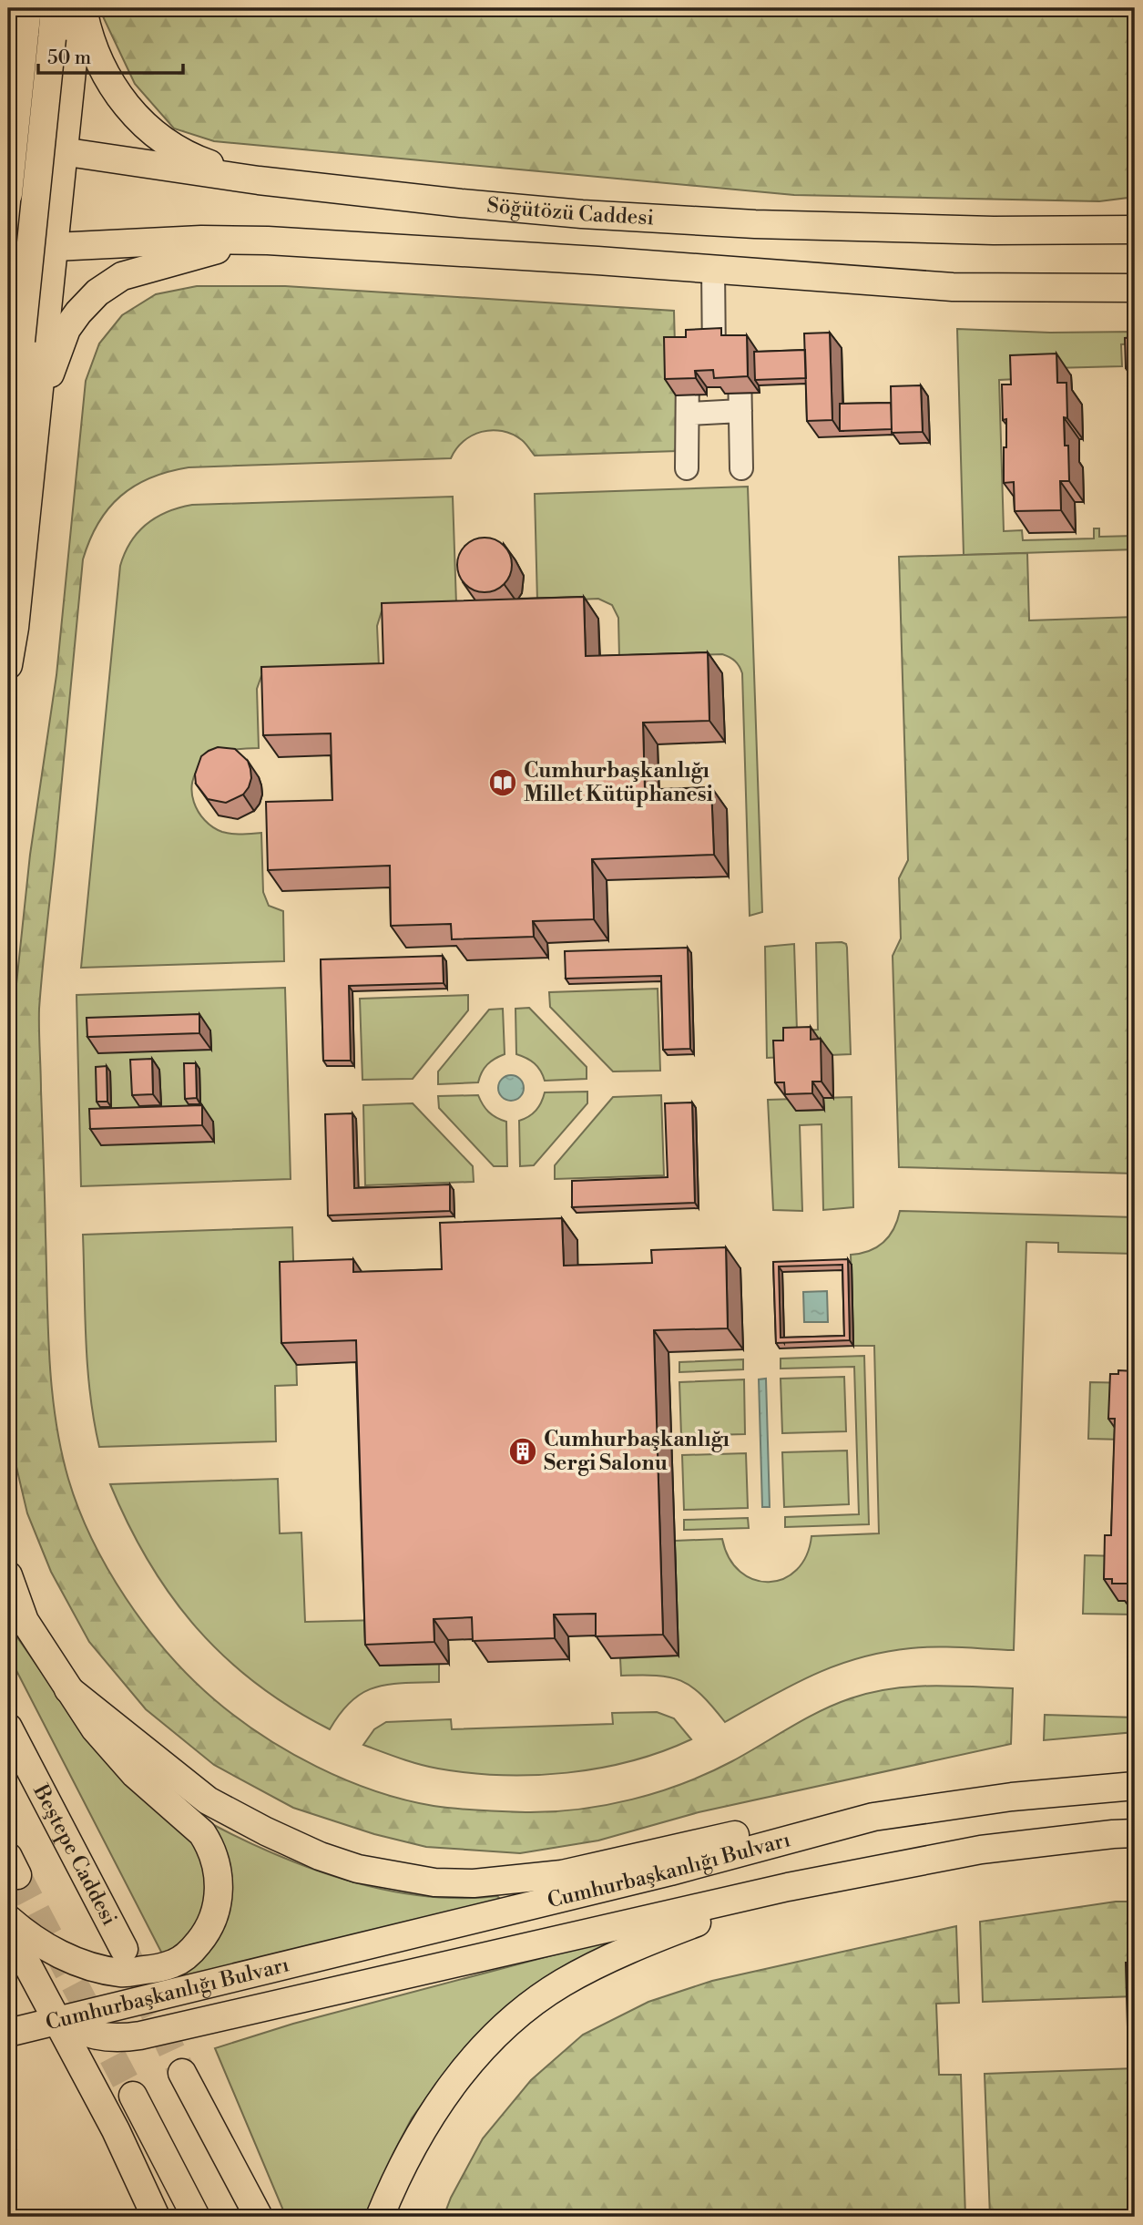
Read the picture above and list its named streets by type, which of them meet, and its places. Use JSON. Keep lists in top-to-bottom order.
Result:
{
  "streets": {
    "main road": ["Söğütözü Caddesi", "Beştepe Caddesi", "Cumhurbaşkanlığı Bulvarı"]
  },
  "places": {
    "library": ["Cumhurbaşkanlığı Millet Kütüphanesi"],
    "building": ["Cumhurbaşkanlığı Sergi Salonu"]
  },
  "scale_bar": "50 m"
}
